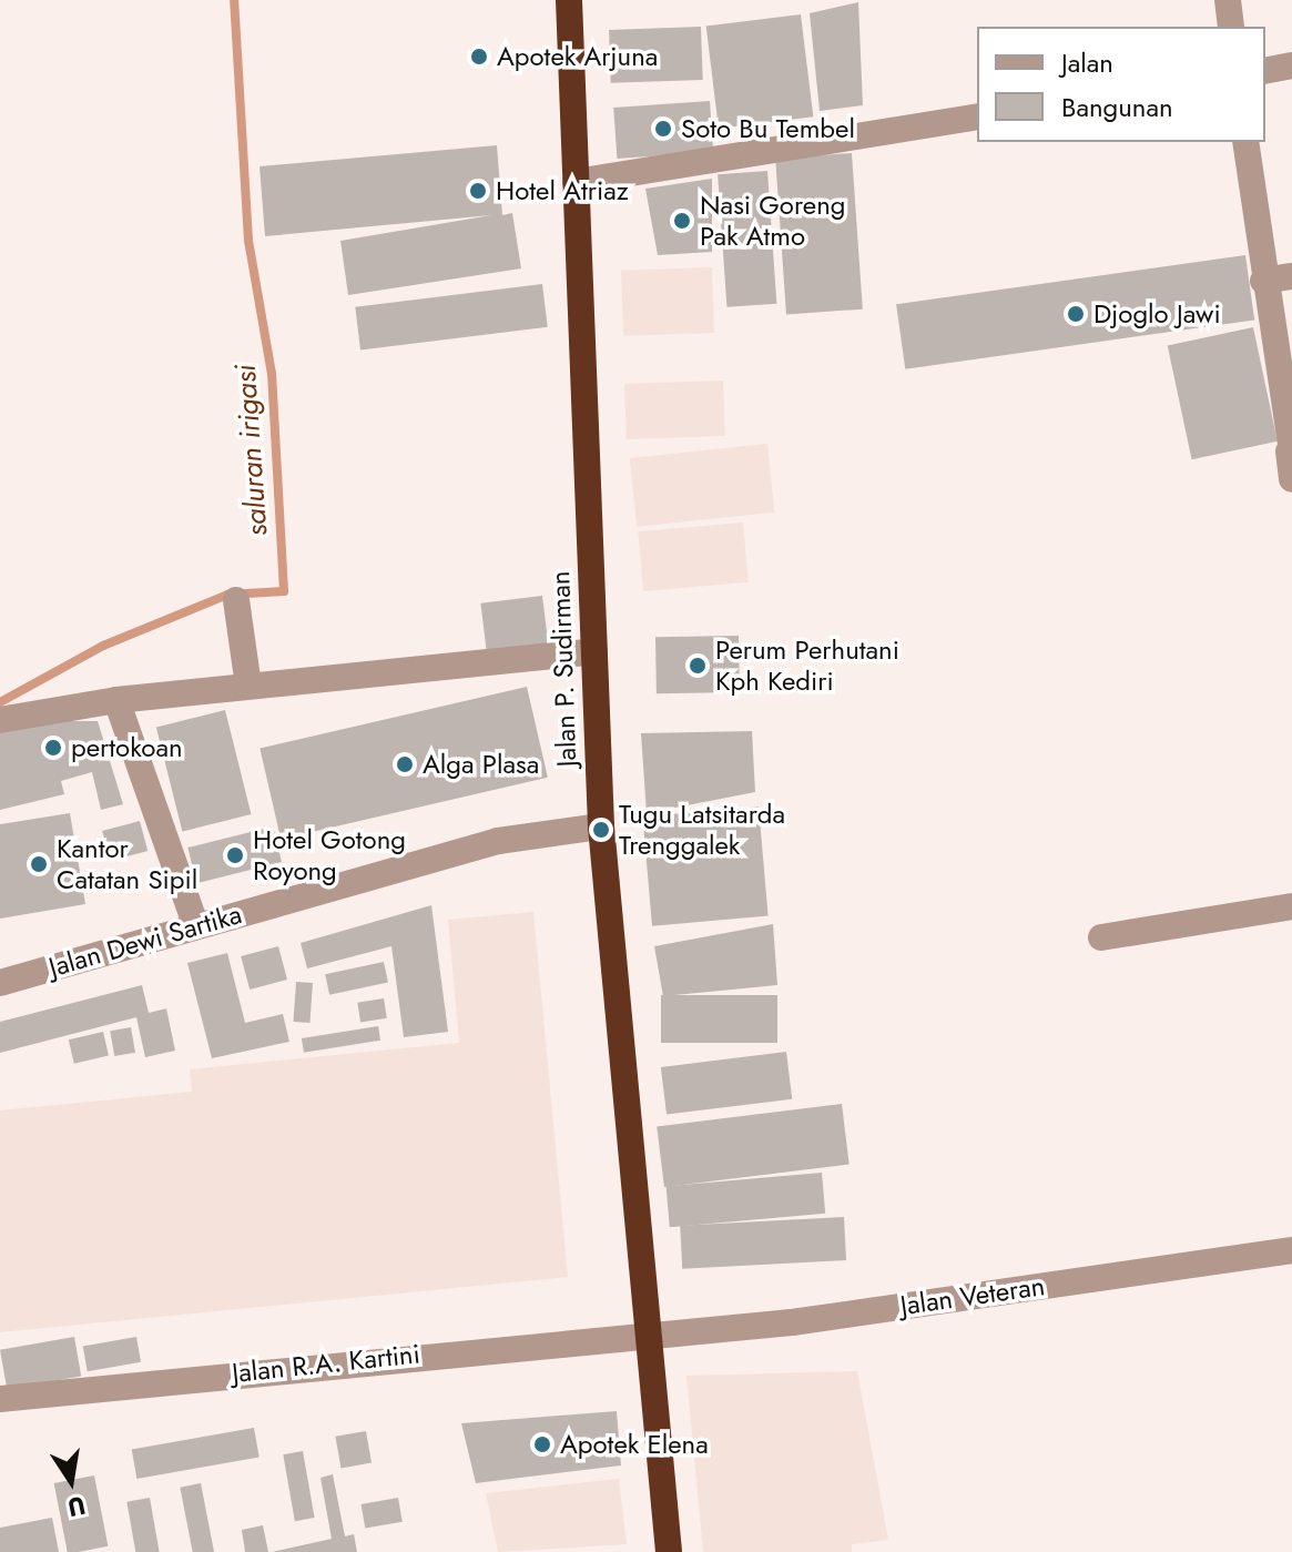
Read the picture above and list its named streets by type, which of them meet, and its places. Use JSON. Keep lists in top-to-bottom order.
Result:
{
  "streets": {
    "highway": ["Jalan P. Sudirman"],
    "street": ["Jalan Dewi Sartika", "Jalan Veteran", "Jalan R.A. Kartini"]
  },
  "crossings": [
    ["Jalan P. Sudirman", "Jalan Dewi Sartika"],
    ["Jalan P. Sudirman", "Jalan Veteran"],
    ["Jalan P. Sudirman", "Jalan R.A. Kartini"],
    ["Jalan Veteran", "Jalan R.A. Kartini"]
  ],
  "water": ["saluran irigasi"],
  "places": [
    "Apotek Arjuna",
    "Soto Bu Tembel",
    "Hotel Atriaz",
    "Nasi Goreng Pak Atmo",
    "Djoglo Jawi",
    "Perum Perhutani Kph Kediri",
    "pertokoan",
    "Alga Plasa",
    "Tugu Latsitarda Trenggalek",
    "Hotel Gotong Royong",
    "Kantor Catatan Sipil",
    "Apotek Elena"
  ],
  "legend": ["Jalan", "Bangunan"],
  "north": "bottom"
}
